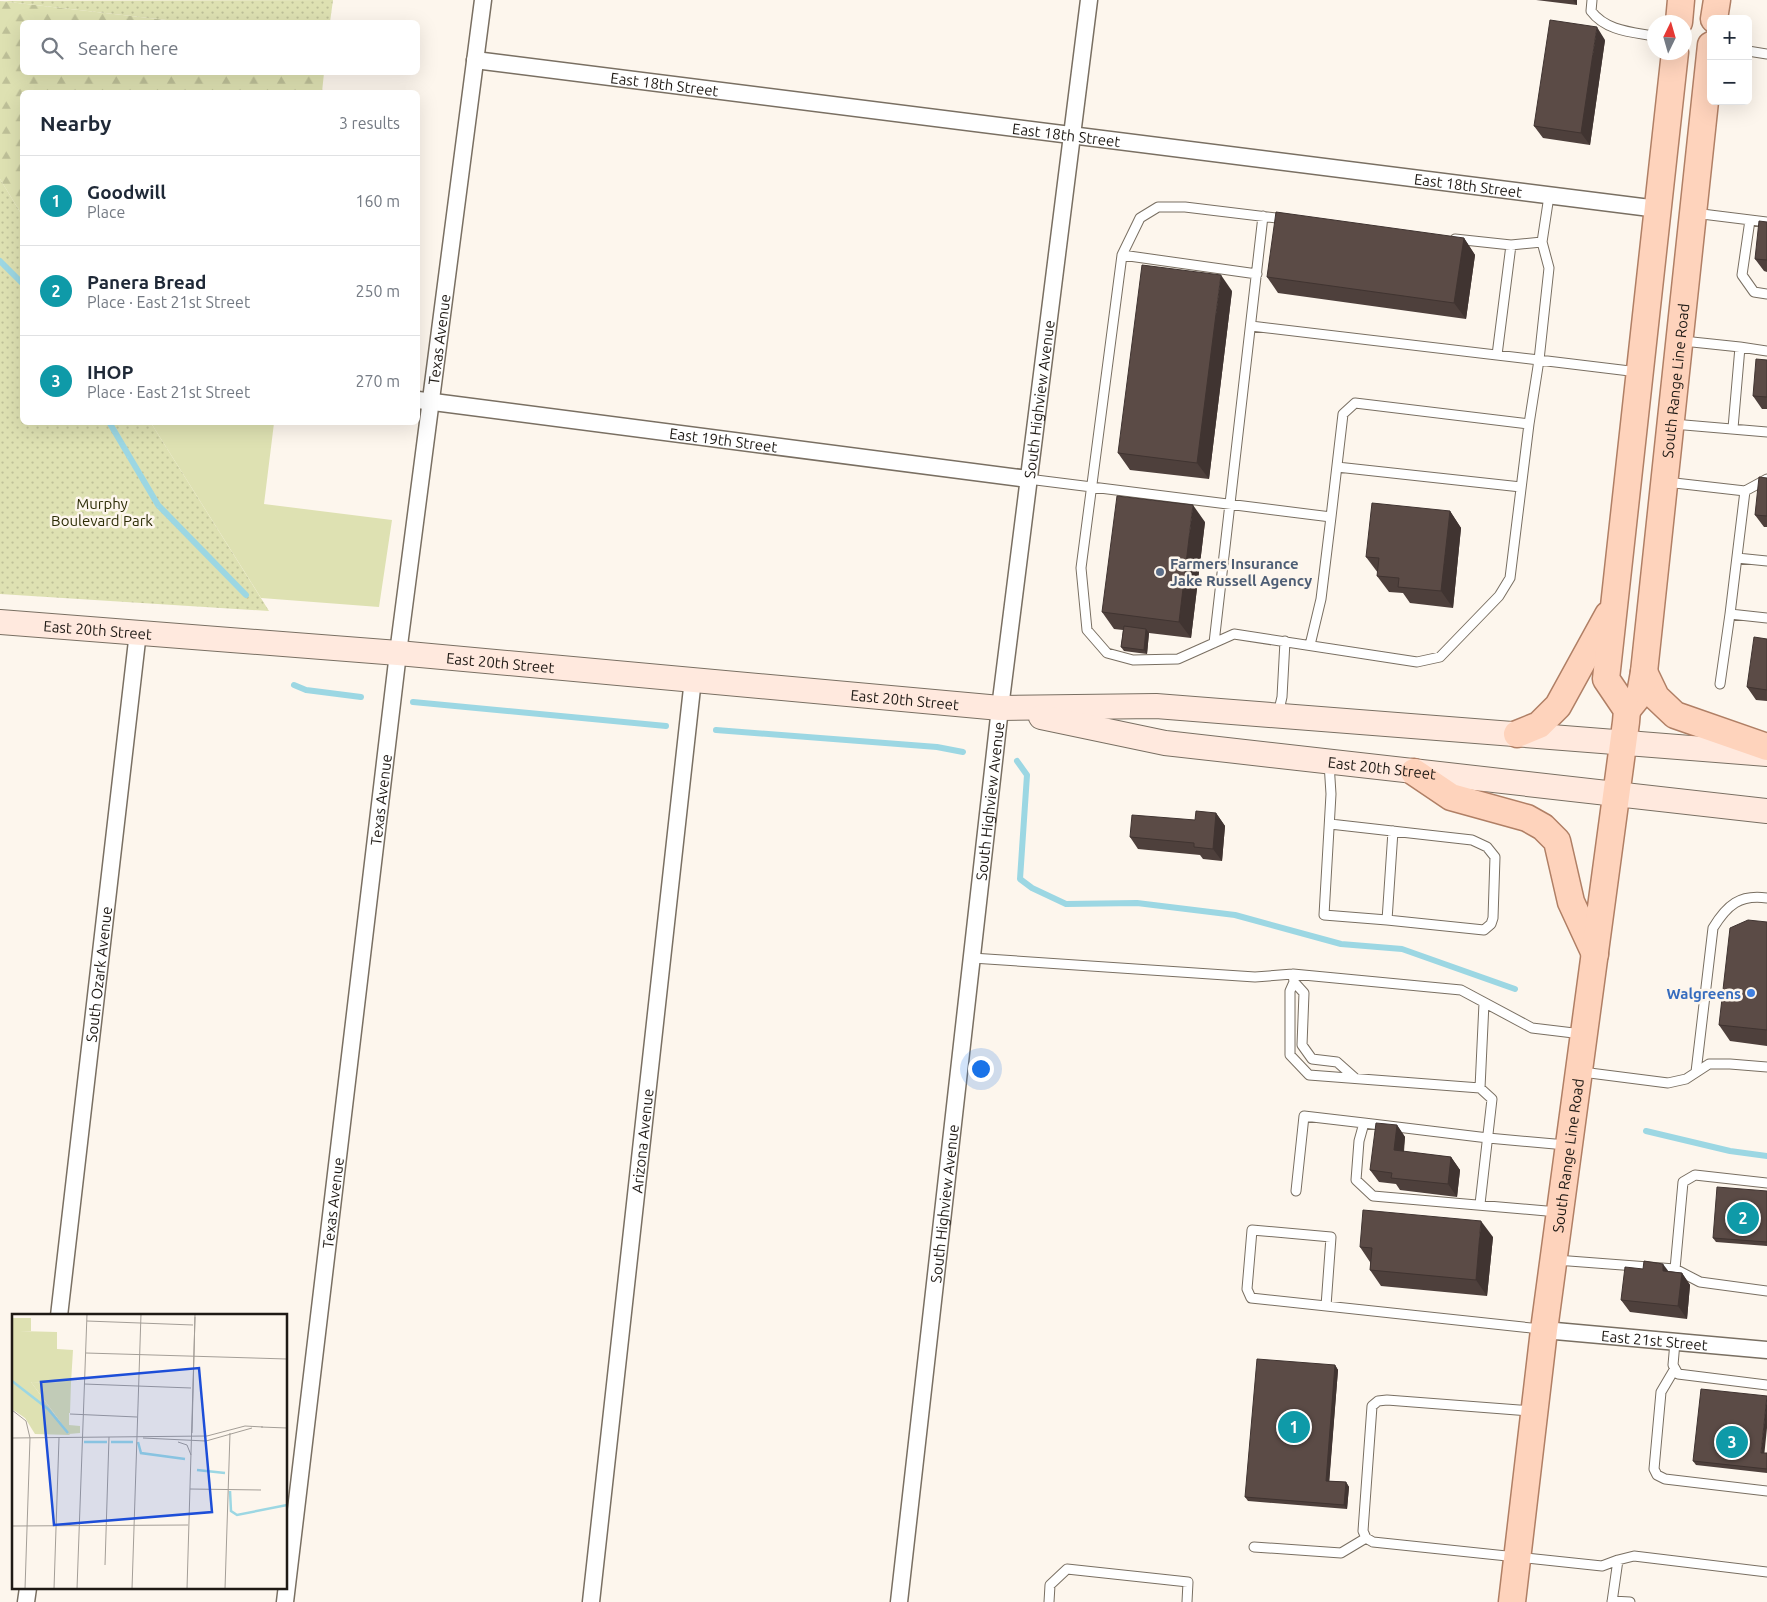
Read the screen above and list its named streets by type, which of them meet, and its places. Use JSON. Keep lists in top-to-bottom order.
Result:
{
  "streets": {
    "main road": ["South Range Line Road", "East 20th Street"],
    "street": [
      "East 18th Street",
      "Texas Avenue",
      "South Highview Avenue",
      "East 19th Street",
      "South Ozark Avenue",
      "Arizona Avenue",
      "East 21st Street"
    ]
  },
  "crossings": [
    ["East 18th Street", "Texas Avenue"],
    ["East 18th Street", "South Highview Avenue"],
    ["Texas Avenue", "East 19th Street"],
    ["Texas Avenue", "East 20th Street"],
    ["South Range Line Road", "East 20th Street"],
    ["South Range Line Road", "East 21st Street"],
    ["South Highview Avenue", "East 19th Street"],
    ["South Highview Avenue", "East 20th Street"],
    ["East 20th Street", "South Ozark Avenue"],
    ["East 20th Street", "Arizona Avenue"]
  ],
  "parks": ["Murphy Boulevard Park"],
  "places": ["Farmers Insurance Jake Russell Agency", "Walgreens"],
  "north": "top",
  "page": {
    "map_buttons": ["+", "−"],
    "search": "Search here",
    "heading": ["Nearby", "3 results"],
    "list": [
      {
        "mark": "1",
        "name": "Goodwill",
        "note": "Place",
        "value": "160 m"
      },
      {
        "mark": "2",
        "name": "Panera Bread",
        "note": "Place · East 21st Street",
        "value": "250 m"
      },
      {
        "mark": "3",
        "name": "IHOP",
        "note": "Place · East 21st Street",
        "value": "270 m"
      }
    ],
    "pins": ["2", "1", "3"]
  }
}
